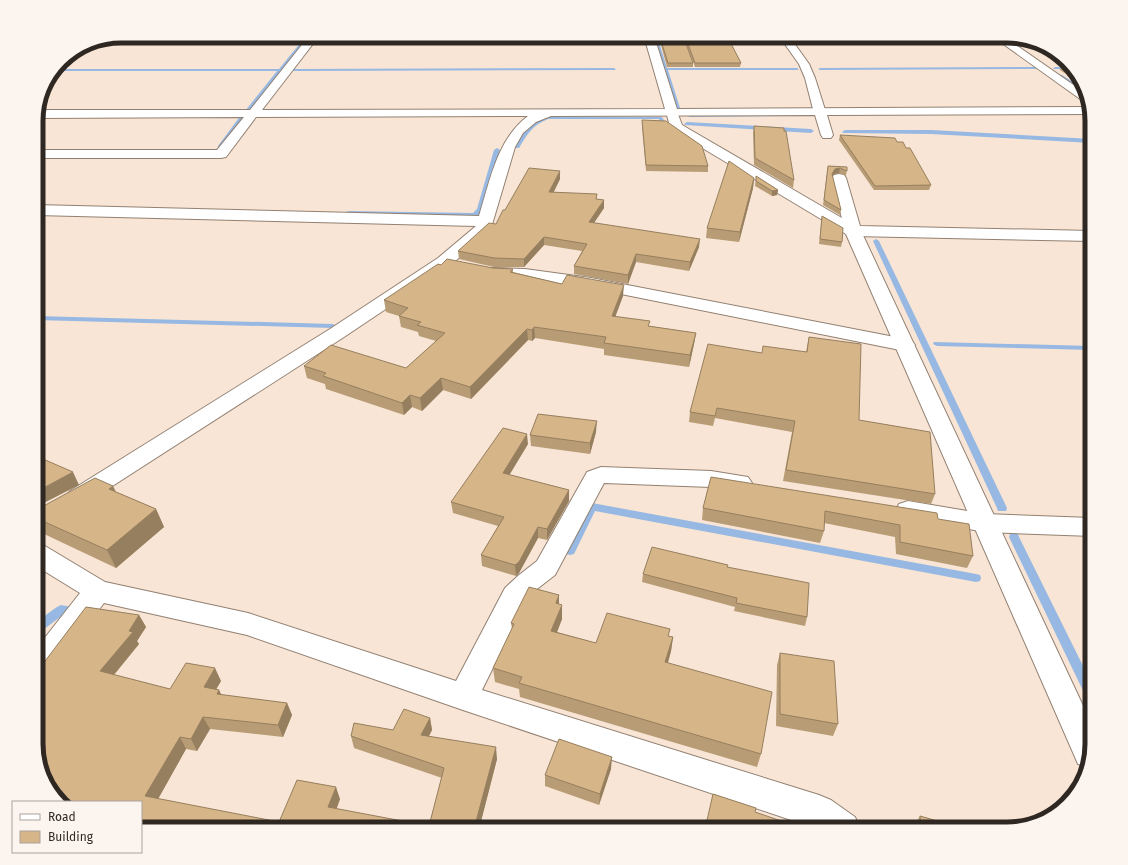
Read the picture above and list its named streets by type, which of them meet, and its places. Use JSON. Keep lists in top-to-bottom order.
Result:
{
  "legend": ["Road", "Building"]
}
